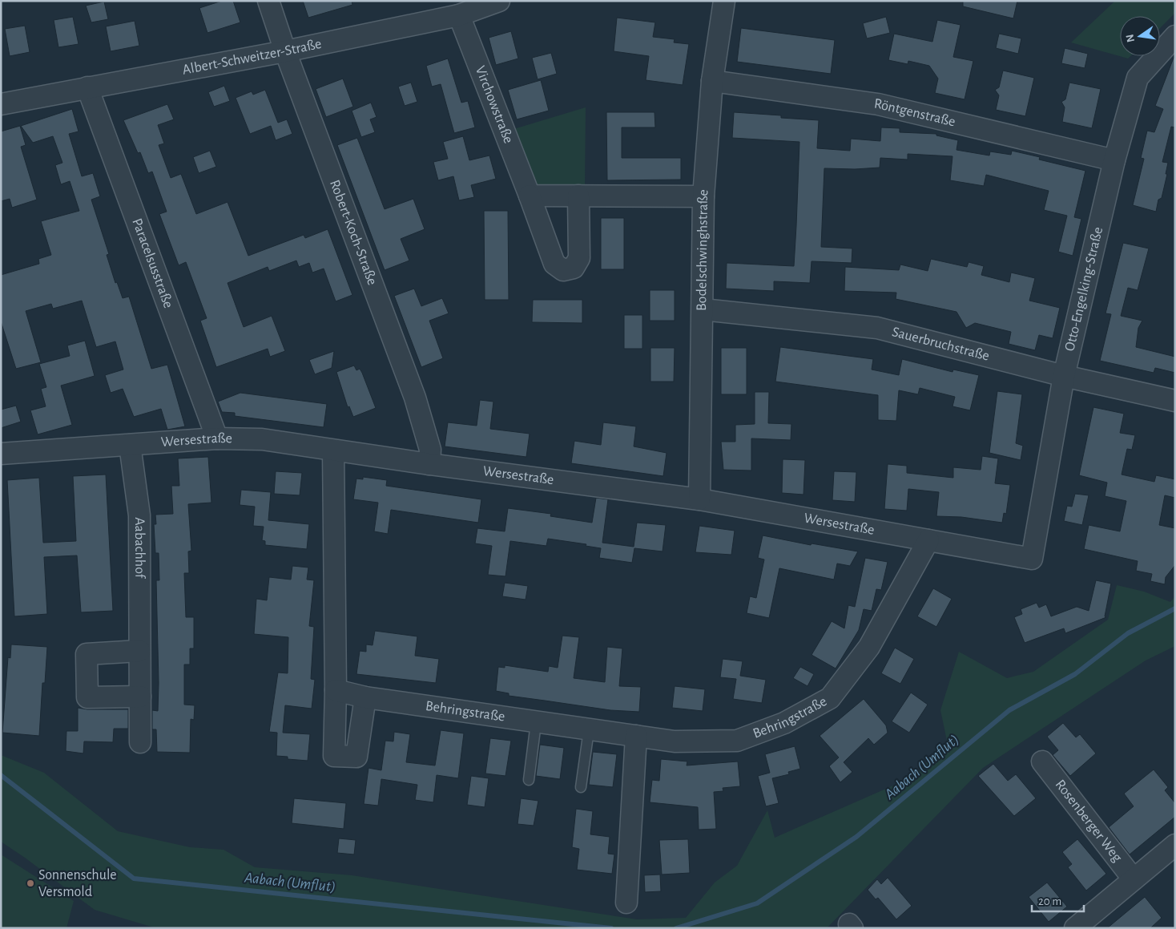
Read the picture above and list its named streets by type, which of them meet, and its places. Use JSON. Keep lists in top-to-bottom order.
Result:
{
  "streets": {
    "street": [
      "Albert-Schweitzer-Straße",
      "Virchowstraße",
      "Röntgenstraße",
      "Robert-Koch-Straße",
      "Bodelschwinghstraße",
      "Paracelsusstraße",
      "Otto-Engelking-Straße",
      "Sauerbruchstraße",
      "Wersestraße",
      "Aabachhof",
      "Behringstraße",
      "Rosenberger Weg"
    ]
  },
  "crossings": [
    ["Albert-Schweitzer-Straße", "Virchowstraße"],
    ["Albert-Schweitzer-Straße", "Robert-Koch-Straße"],
    ["Albert-Schweitzer-Straße", "Paracelsusstraße"],
    ["Röntgenstraße", "Bodelschwinghstraße"],
    ["Röntgenstraße", "Otto-Engelking-Straße"],
    ["Robert-Koch-Straße", "Wersestraße"],
    ["Bodelschwinghstraße", "Sauerbruchstraße"],
    ["Bodelschwinghstraße", "Wersestraße"],
    ["Paracelsusstraße", "Wersestraße"],
    ["Otto-Engelking-Straße", "Sauerbruchstraße"],
    ["Otto-Engelking-Straße", "Wersestraße"],
    ["Wersestraße", "Aabachhof"],
    ["Wersestraße", "Behringstraße"]
  ],
  "water": ["Aabach (Umflut)"],
  "places": ["Sonnenschule Versmold"],
  "scale_bar": "20 m",
  "north": "left"
}
